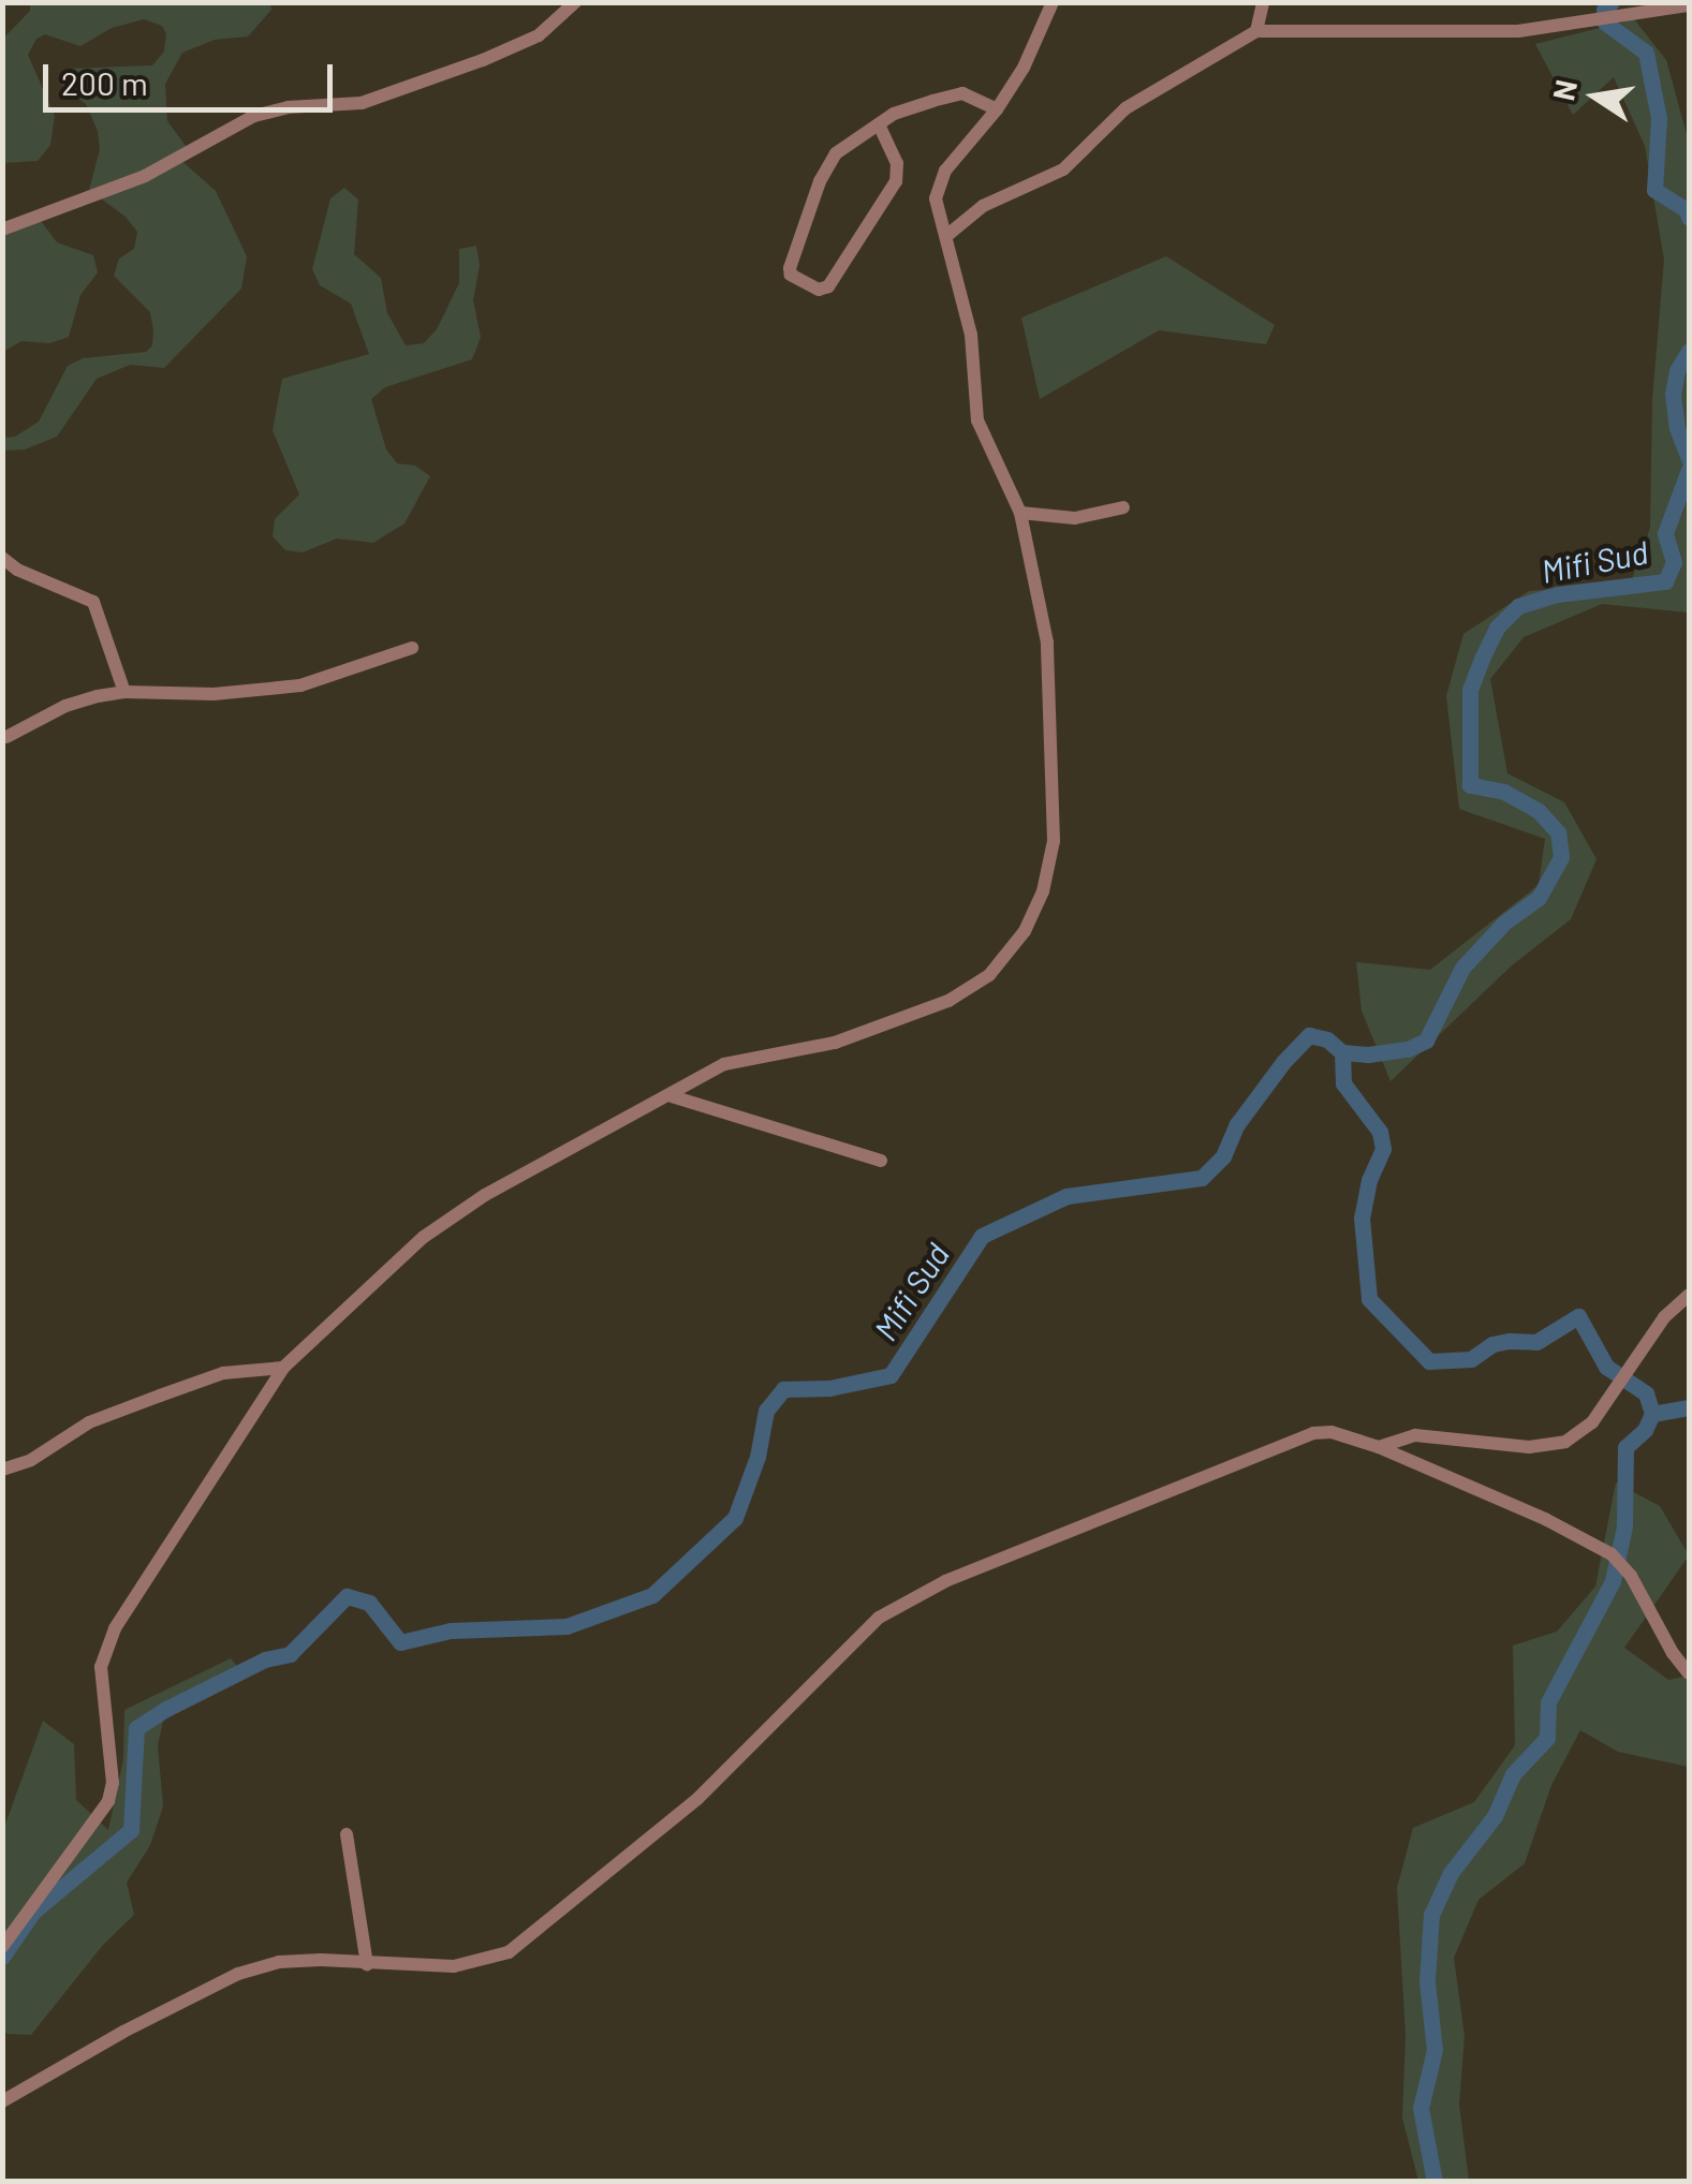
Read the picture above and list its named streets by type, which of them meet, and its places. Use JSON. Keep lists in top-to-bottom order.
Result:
{
  "water": ["Mifi Sud"],
  "scale_bar": "200 m",
  "north": "left"
}
